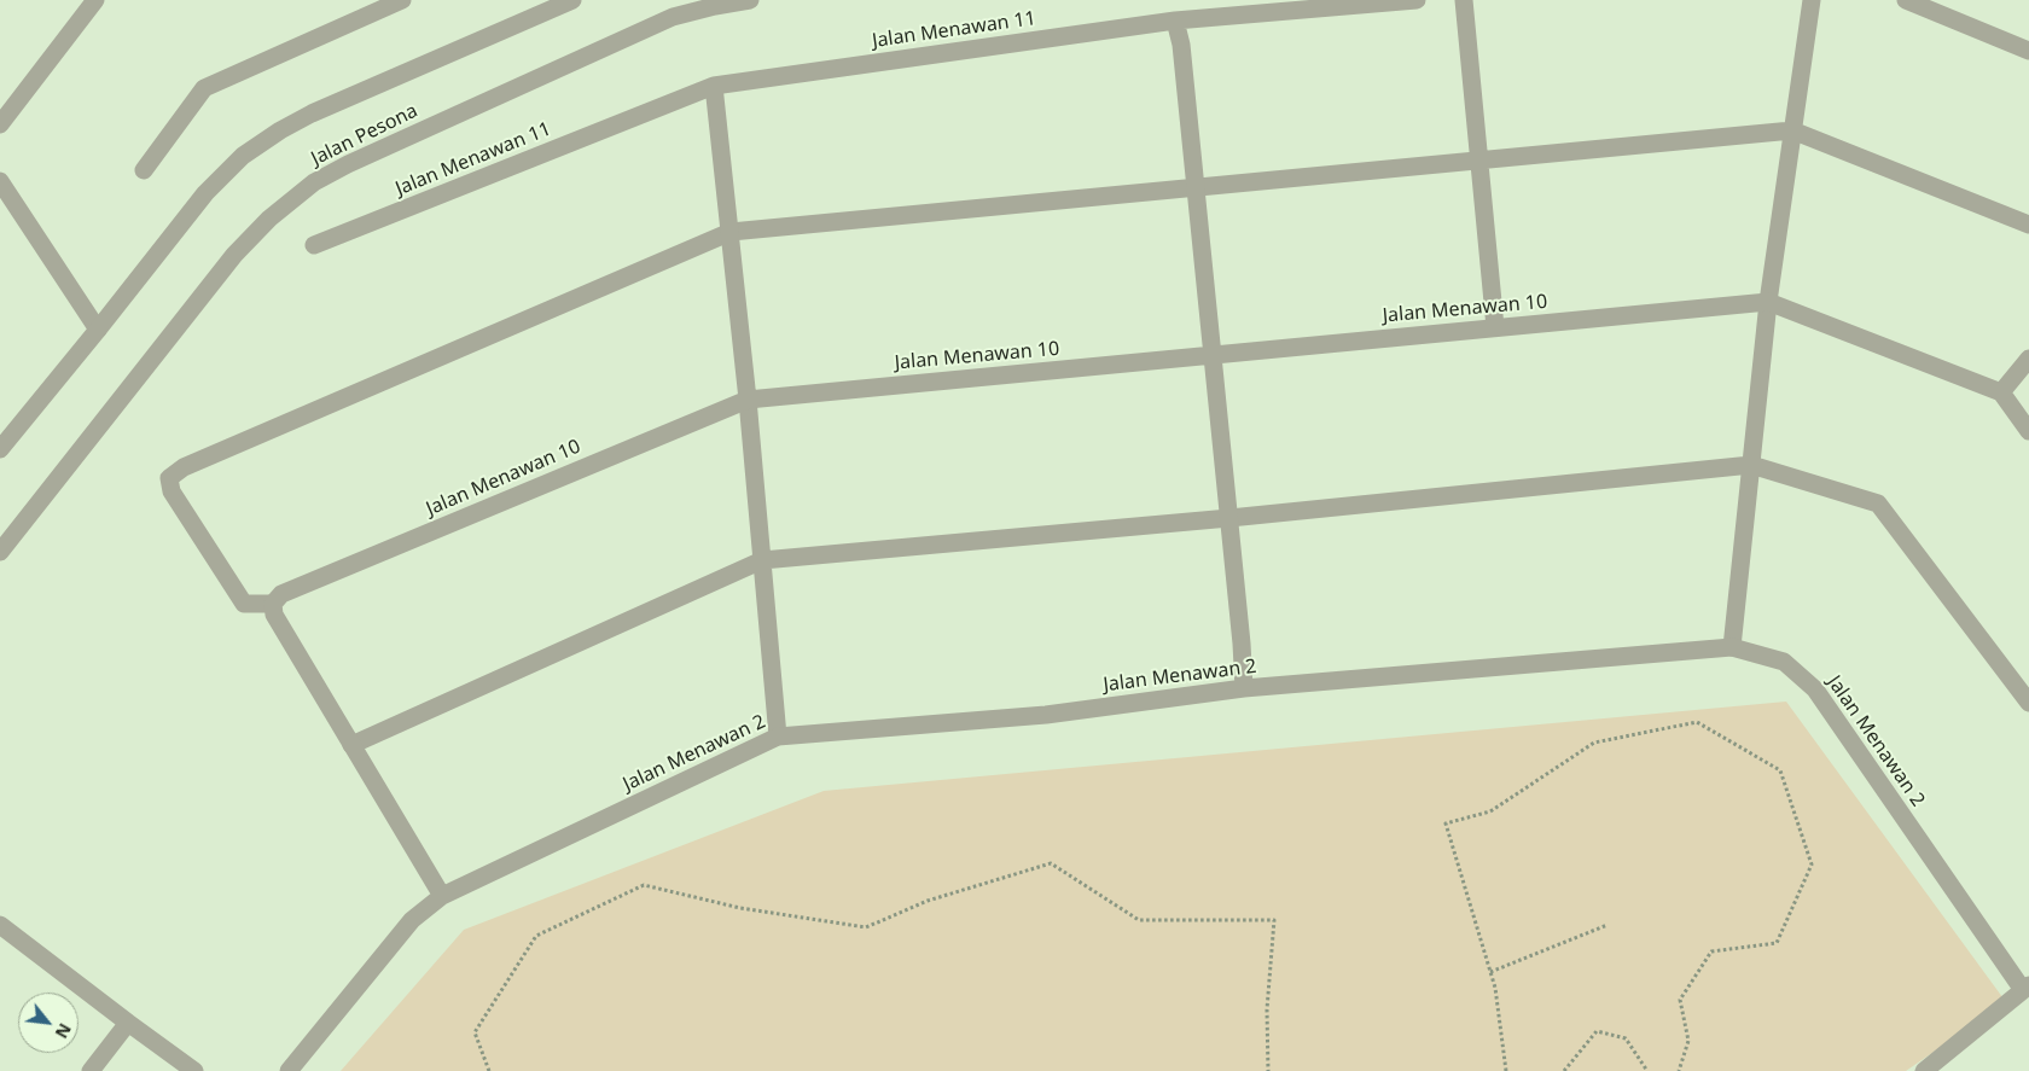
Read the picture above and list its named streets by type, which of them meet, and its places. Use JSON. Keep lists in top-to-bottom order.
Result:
{
  "streets": {
    "street": [
      "Jalan Menawan 11",
      "Jalan Pesona",
      "Jalan Menawan 10",
      "Jalan Menawan 2"
    ]
  },
  "north": "bottom right"
}
